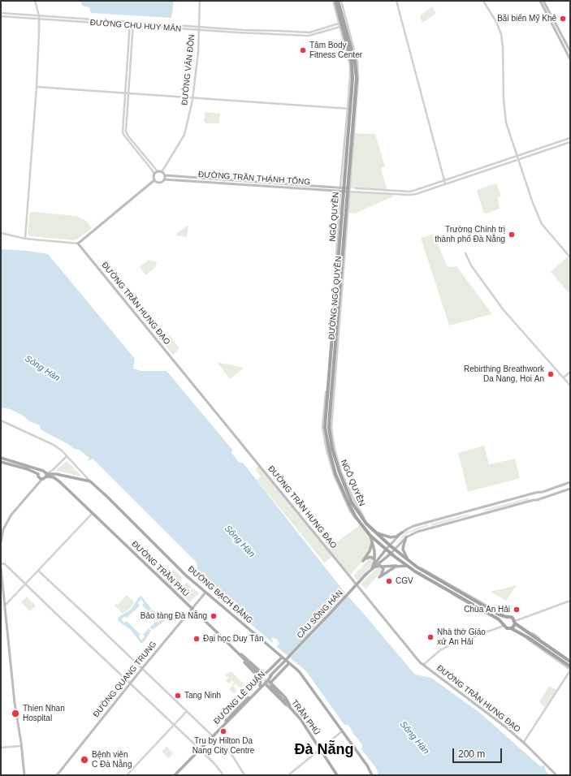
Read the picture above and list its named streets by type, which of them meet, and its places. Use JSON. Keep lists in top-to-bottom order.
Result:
{
  "streets": {
    "highway": ["NGÔ QUYỀN"],
    "main road": [
      "ĐƯỜNG TRẦN THÁNH TÔNG",
      "ĐƯỜNG TRẦN HƯNG ĐẠO",
      "ĐƯỜNG TRẦN PHÚ",
      "ĐƯỜNG BẠCH ĐẰNG",
      "CẦU SÔNG HÀN",
      "ĐƯỜNG QUANG TRUNG",
      "ĐƯỜNG LÊ DUẨN",
      "TRẦN PHÚ"
    ],
    "street": ["ĐƯỜNG CHU HUY MÂN", "ĐƯỜNG VÂN ĐỒN"]
  },
  "crossings": [
    ["ĐƯỜNG CHU HUY MÂN", "ĐƯỜNG VÂN ĐỒN"],
    ["ĐƯỜNG CHU HUY MÂN", "NGÔ QUYỀN"],
    ["ĐƯỜNG VÂN ĐỒN", "ĐƯỜNG TRẦN THÁNH TÔNG"],
    ["ĐƯỜNG TRẦN THÁNH TÔNG", "NGÔ QUYỀN"],
    ["ĐƯỜNG TRẦN PHÚ", "ĐƯỜNG QUANG TRUNG"],
    ["ĐƯỜNG BẠCH ĐẰNG", "ĐƯỜNG QUANG TRUNG"],
    ["CẦU SÔNG HÀN", "ĐƯỜNG LÊ DUẨN"],
    ["ĐƯỜNG LÊ DUẨN", "TRẦN PHÚ"]
  ],
  "districts": ["Đà Nẵng"],
  "water": ["Sông Hàn"],
  "places": [
    "Bãi biển Mỹ Khê",
    "Tâm Body Fitness Center",
    "Trường Chính trị thành phố Đà Nẵng",
    "Rebirthing Breathwork Da Nang, Hoi An",
    "CGV",
    "Chùa An Hải",
    "Bảo tàng Đà Nẵng",
    "Nhà thờ Giáo xứ An Hải",
    "Đại học Duy Tân",
    "Tang Ninh",
    "Thien Nhan Hospital",
    "Tru by Hilton Da Nang City Centre",
    "Bệnh viện C Đà Nẵng"
  ],
  "scale_bar": "200 m"
}
